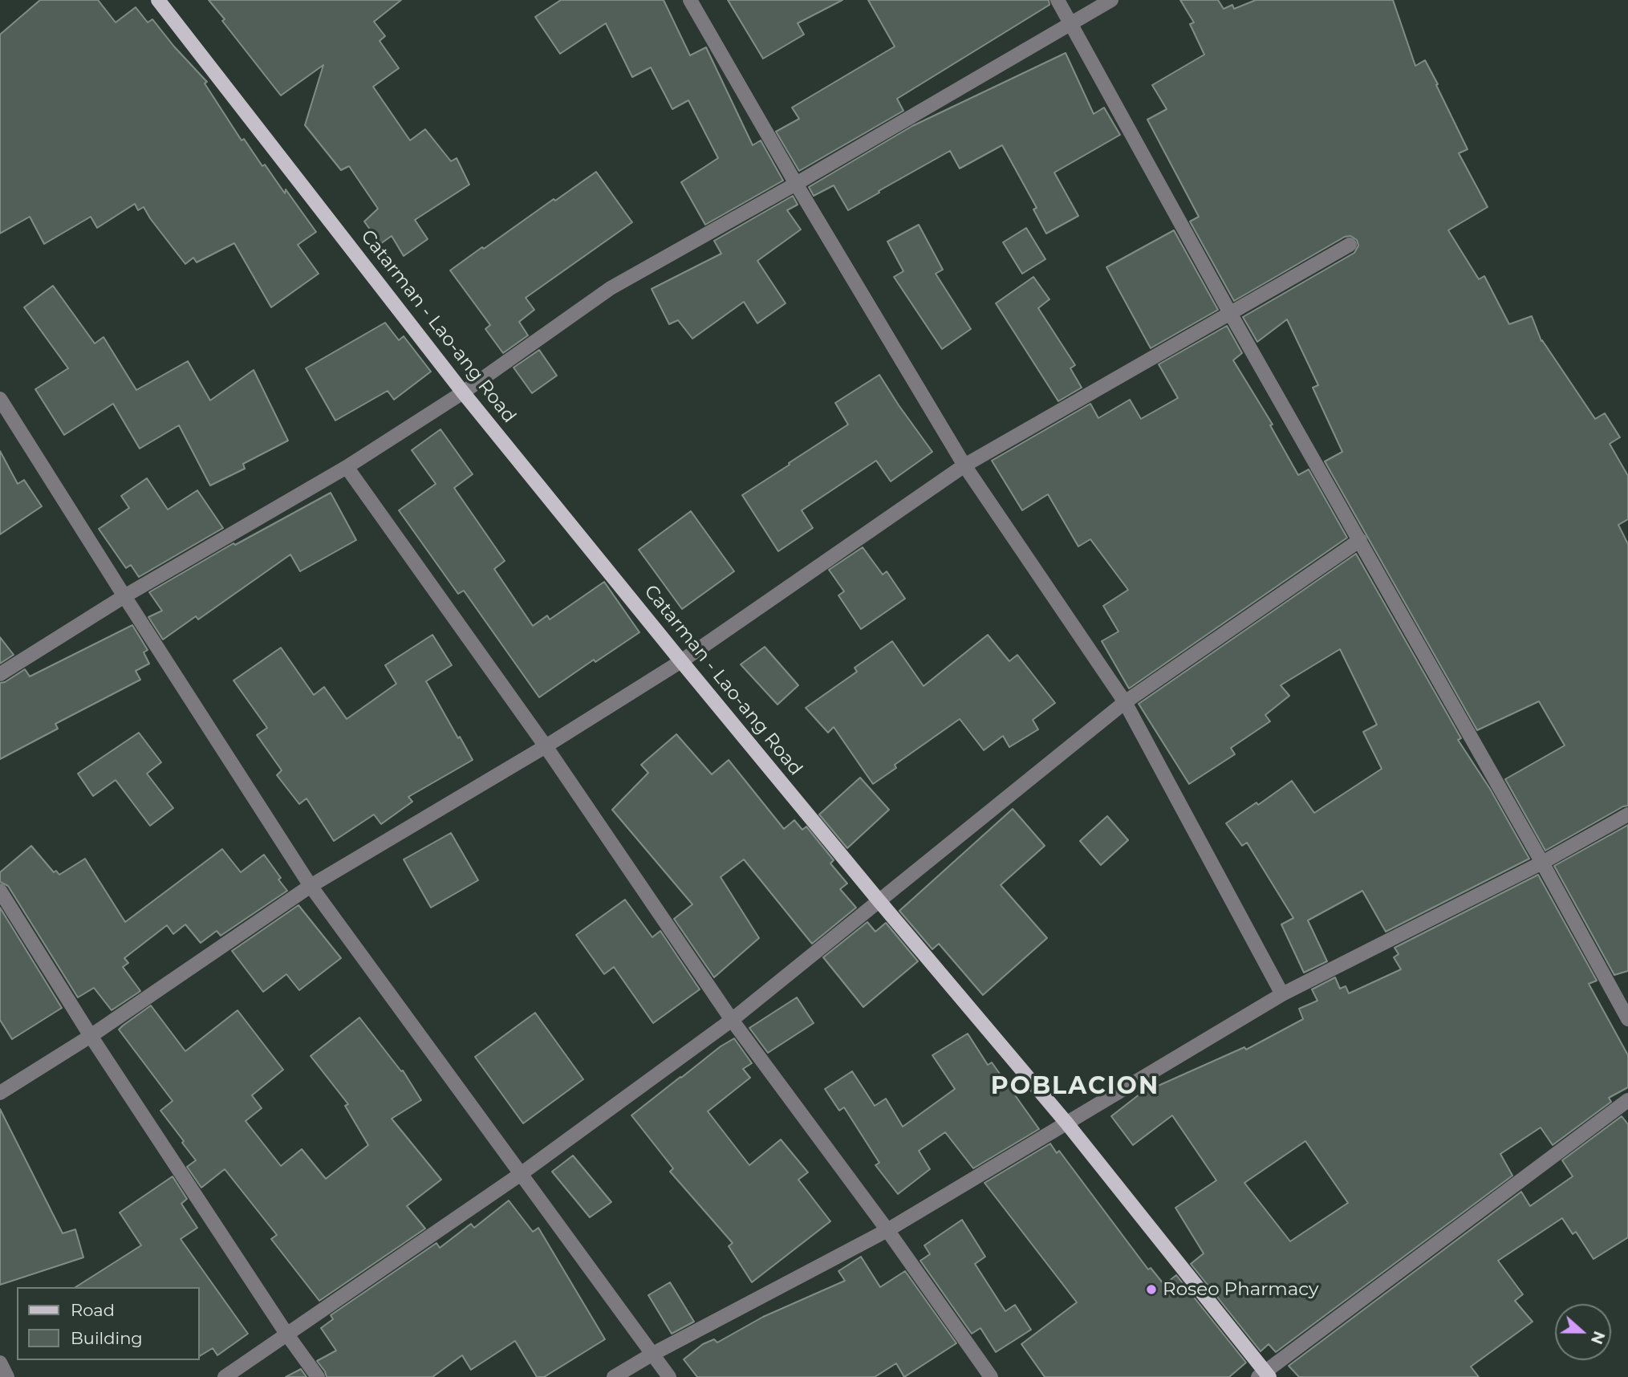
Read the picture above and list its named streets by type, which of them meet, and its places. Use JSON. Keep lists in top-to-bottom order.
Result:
{
  "streets": {
    "main road": ["Catarman - Lao-ang Road"]
  },
  "districts": ["POBLACION"],
  "places": ["Roseo Pharmacy"],
  "legend": ["Road", "Building"],
  "north": "right"
}
